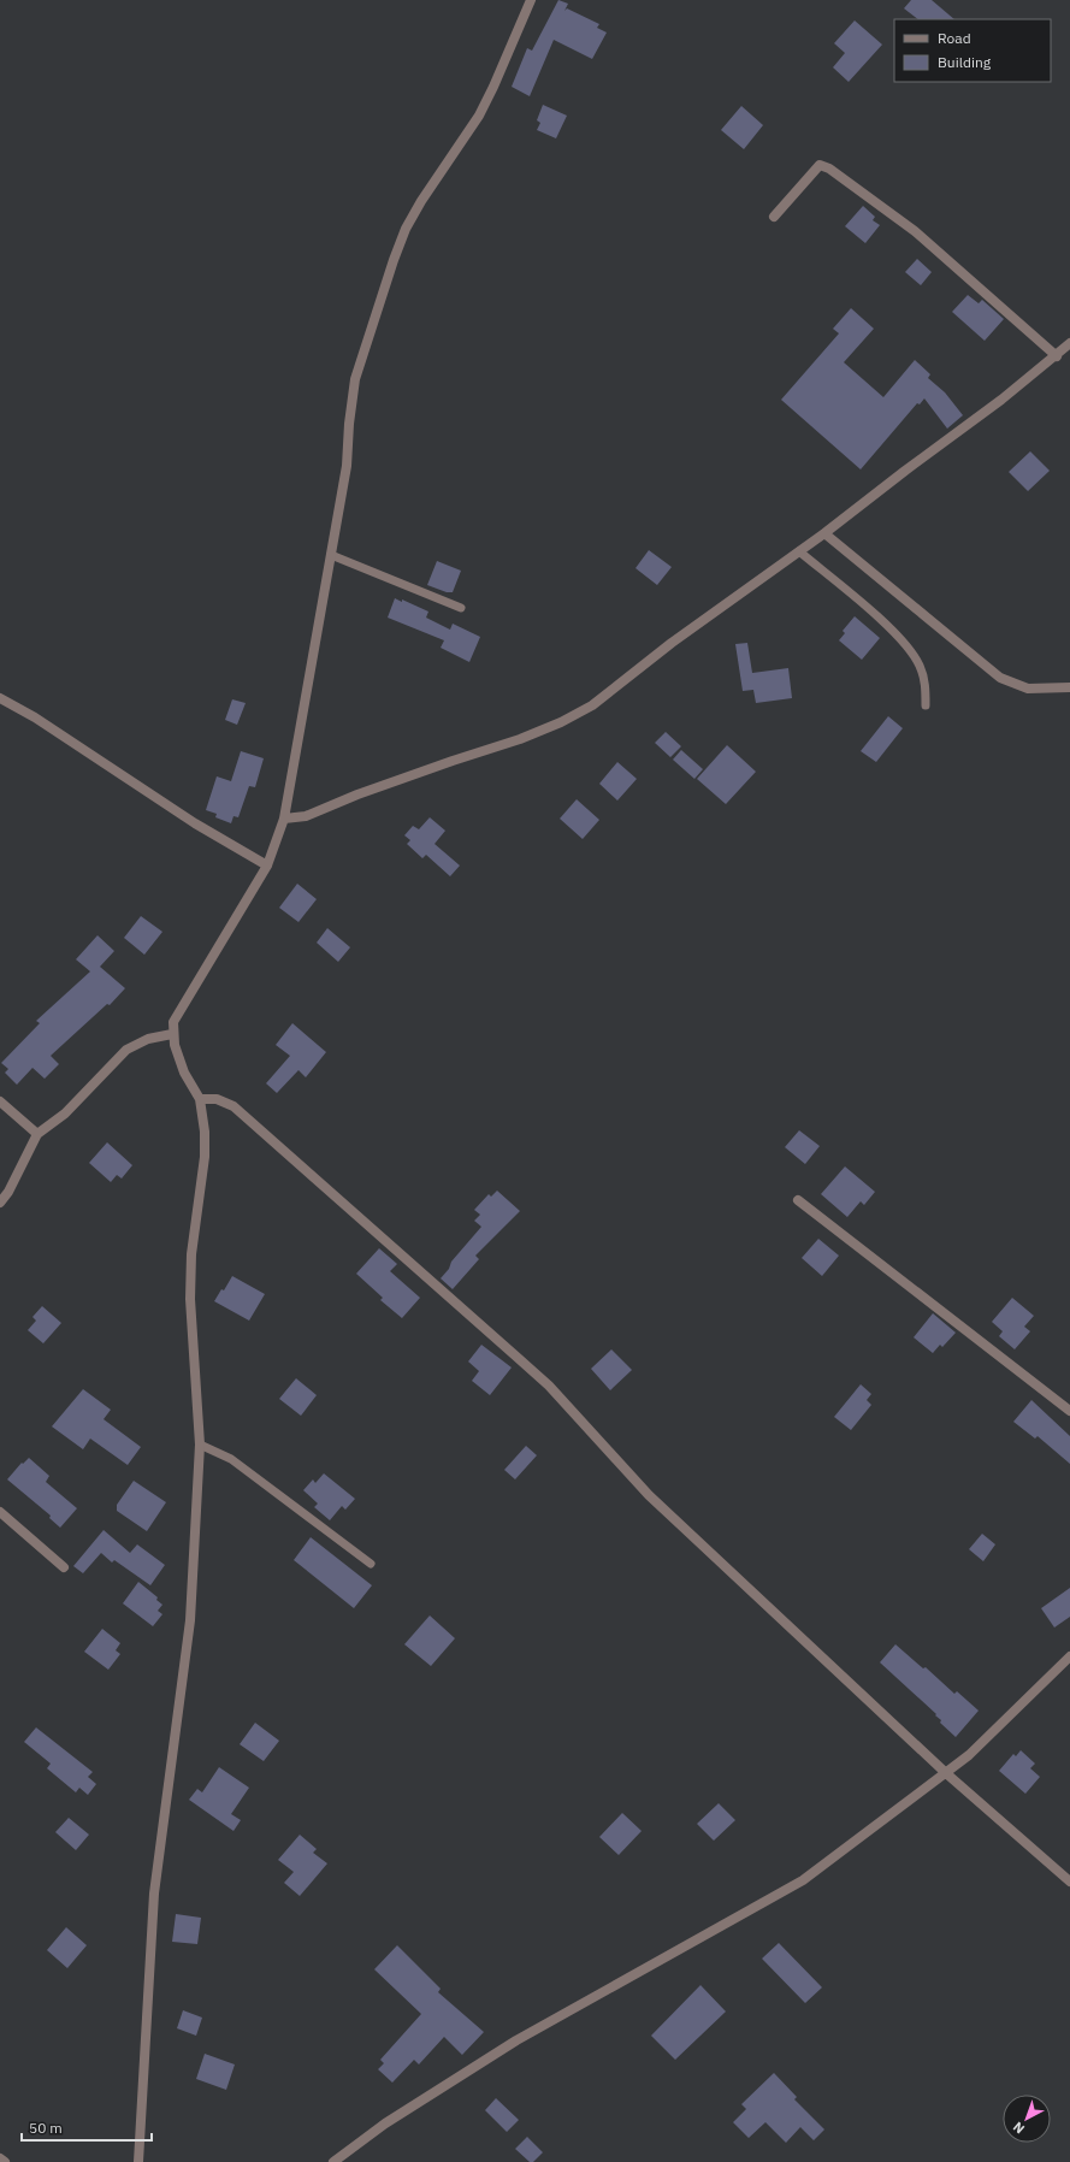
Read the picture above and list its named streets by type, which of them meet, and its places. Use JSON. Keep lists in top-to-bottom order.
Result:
{
  "legend": ["Road", "Building"],
  "scale_bar": "50 m",
  "north": "bottom left"
}
